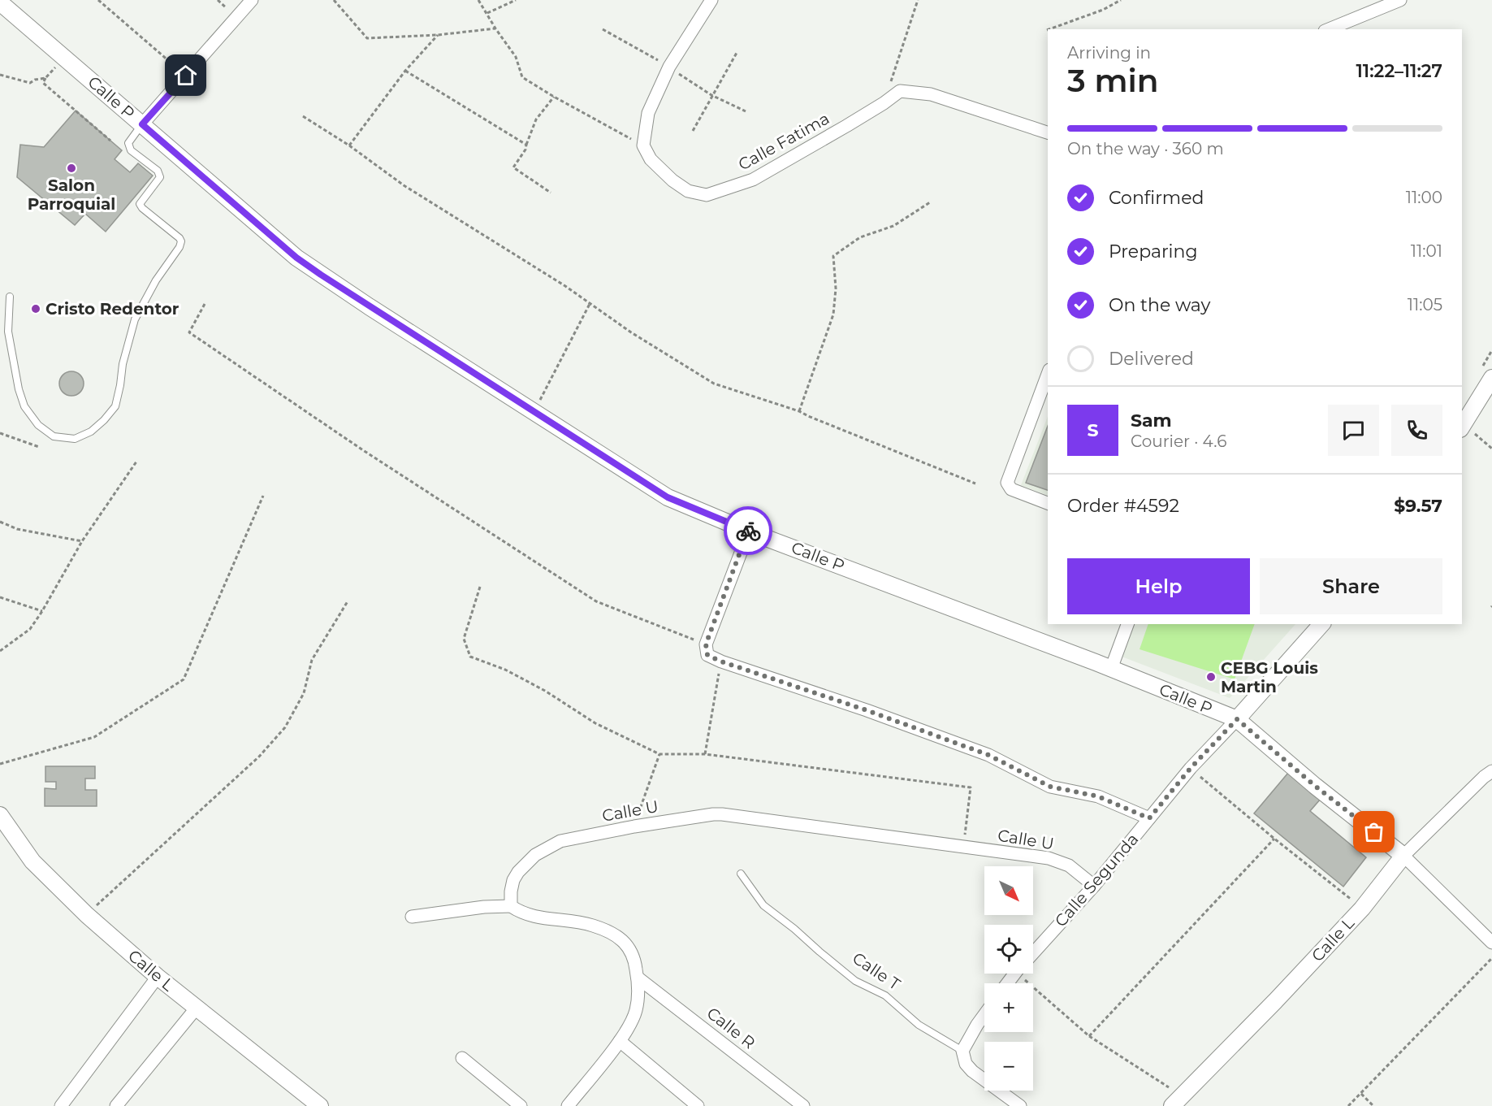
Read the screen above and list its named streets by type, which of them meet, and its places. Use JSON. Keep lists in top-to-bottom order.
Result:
{
  "streets": {
    "street": [
      "Calle P",
      "Calle Fatima",
      "Calle U",
      "Calle Segunda",
      "Calle L",
      "Calle R"
    ],
    "lane": ["Calle T"]
  },
  "crossings": [
    ["Calle P", "Calle Segunda"],
    ["Calle P", "Calle L"],
    ["Calle U", "Calle Segunda"]
  ],
  "places": ["Salon Parroquial", "Cristo Redentor", "CEBG Louis Martin"],
  "north": "bottom right",
  "page": {
    "heading": ["3 min", "Arriving in", "11:22–11:27"],
    "panel": [
      "Sam",
      "Courier · 4.6",
      "Order #4592",
      "$9.57"
    ],
    "bar": "On the way · 360 m",
    "list": [
      ["Confirmed", "11:00"],
      ["Preparing", "11:01"],
      ["On the way", "11:05"],
      "Delivered"
    ],
    "round": "S",
    "buttons": ["Help", "Share"],
    "map_buttons": ["+", "−"]
  }
}
